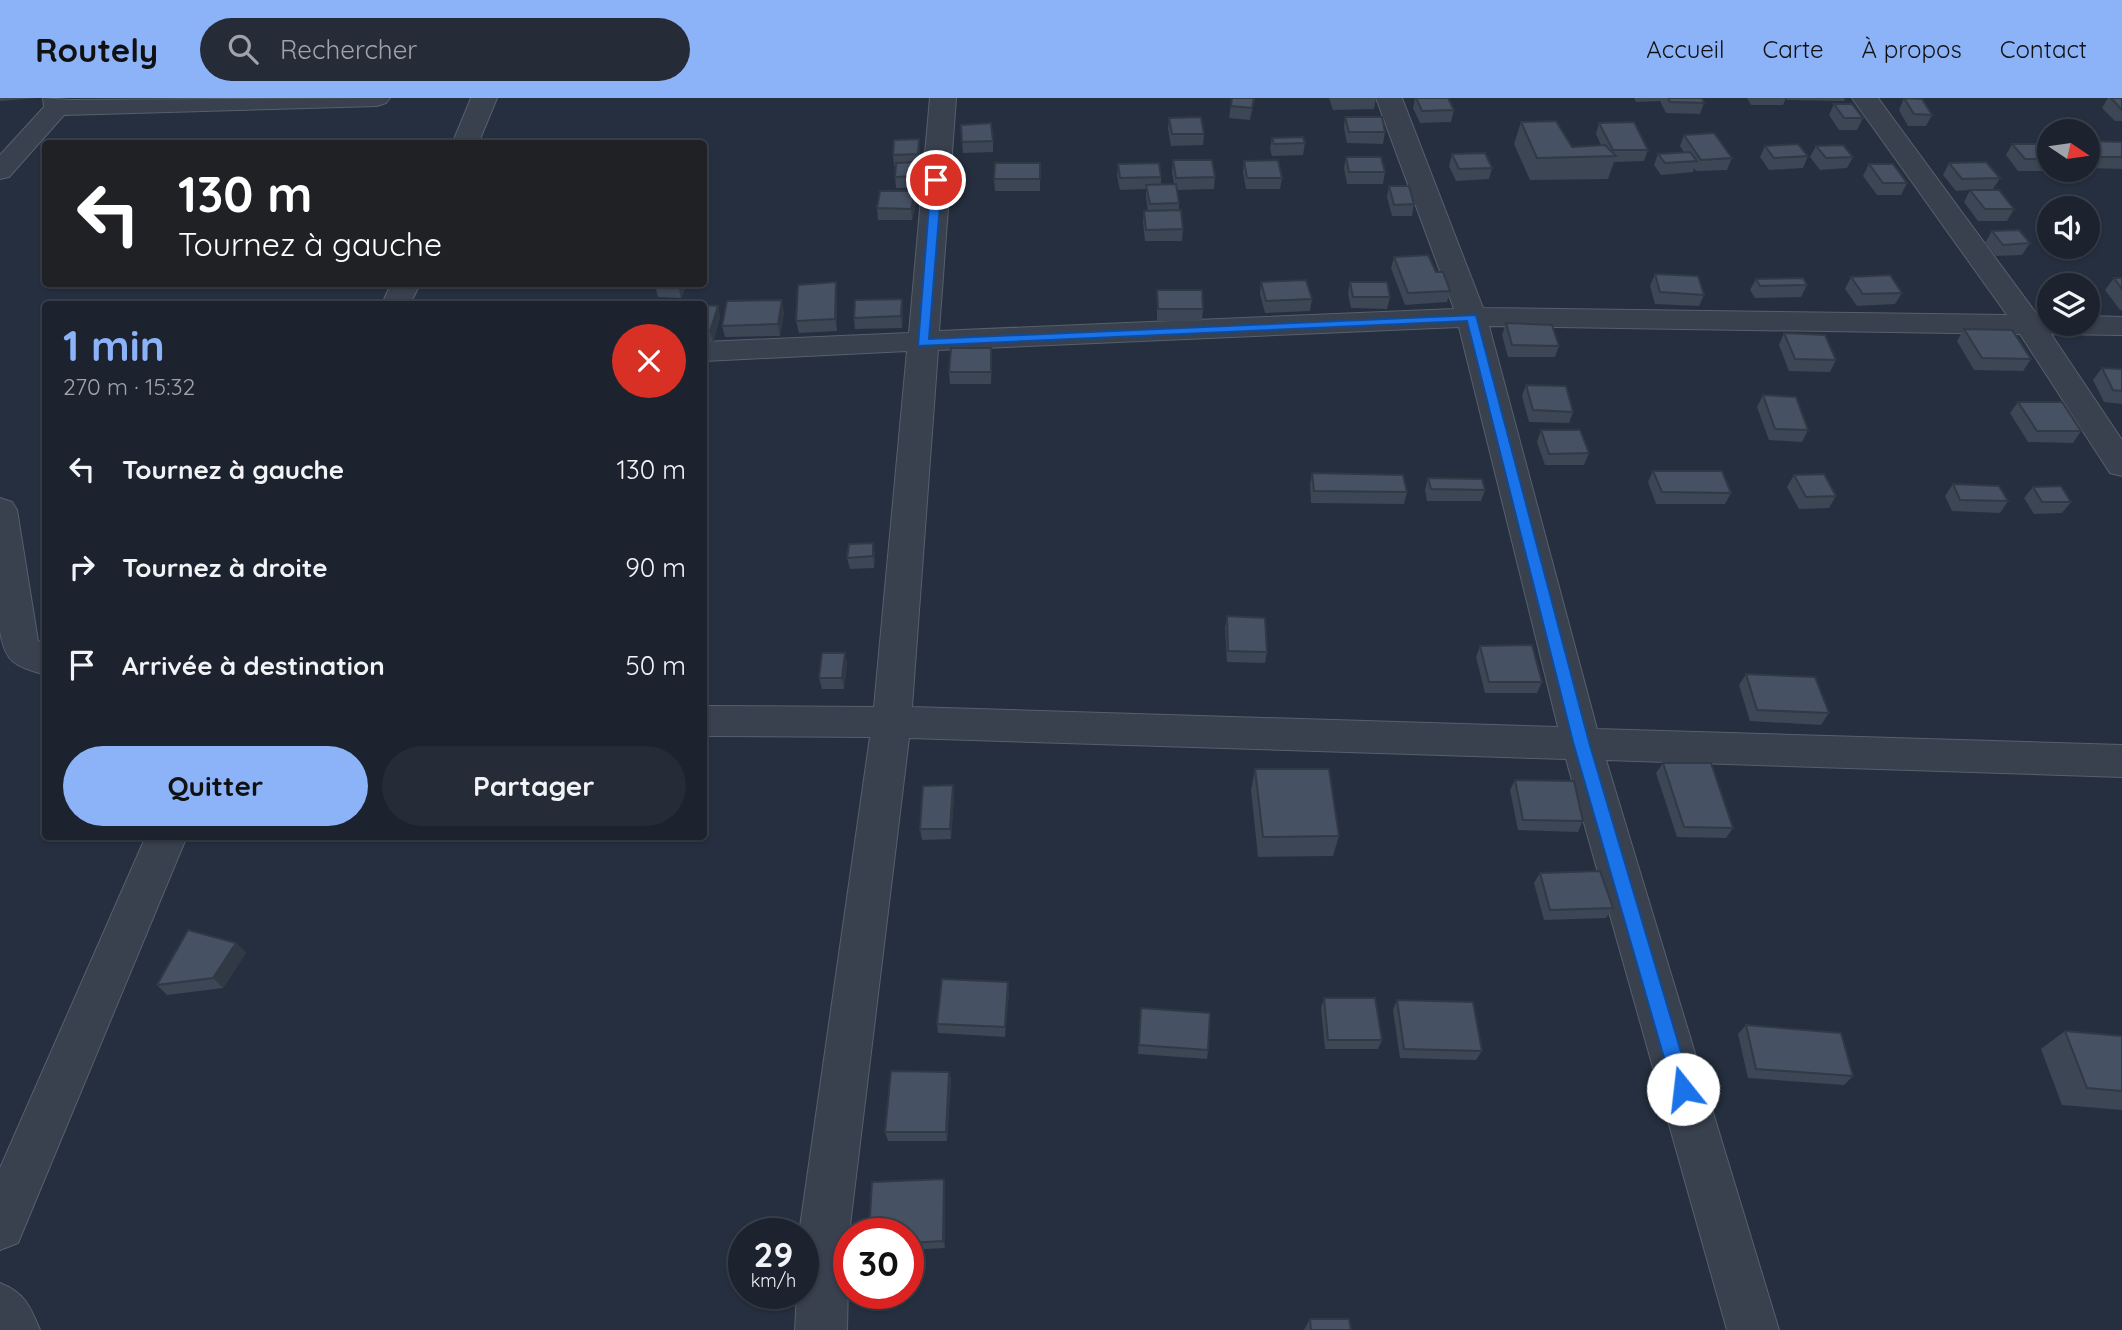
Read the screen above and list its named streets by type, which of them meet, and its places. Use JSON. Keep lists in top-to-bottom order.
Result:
{
  "north": "right",
  "page": {
    "header": "Routely",
    "search": "Rechercher",
    "nav": [
      "Accueil",
      "Carte",
      "À propos",
      "Contact"
    ],
    "turn": ["130 m", "Tournez à gauche"],
    "heading": ["1 min", "270 m · 15:32"],
    "list": [
      {
        "name": "Tournez à gauche",
        "value": "130 m"
      },
      {
        "name": "Tournez à droite",
        "value": "90 m"
      },
      {
        "name": "Arrivée à destination",
        "value": "50 m"
      }
    ],
    "buttons": ["Quitter", "Partager"],
    "speed": "29 km/h",
    "limit": "30"
  }
}
